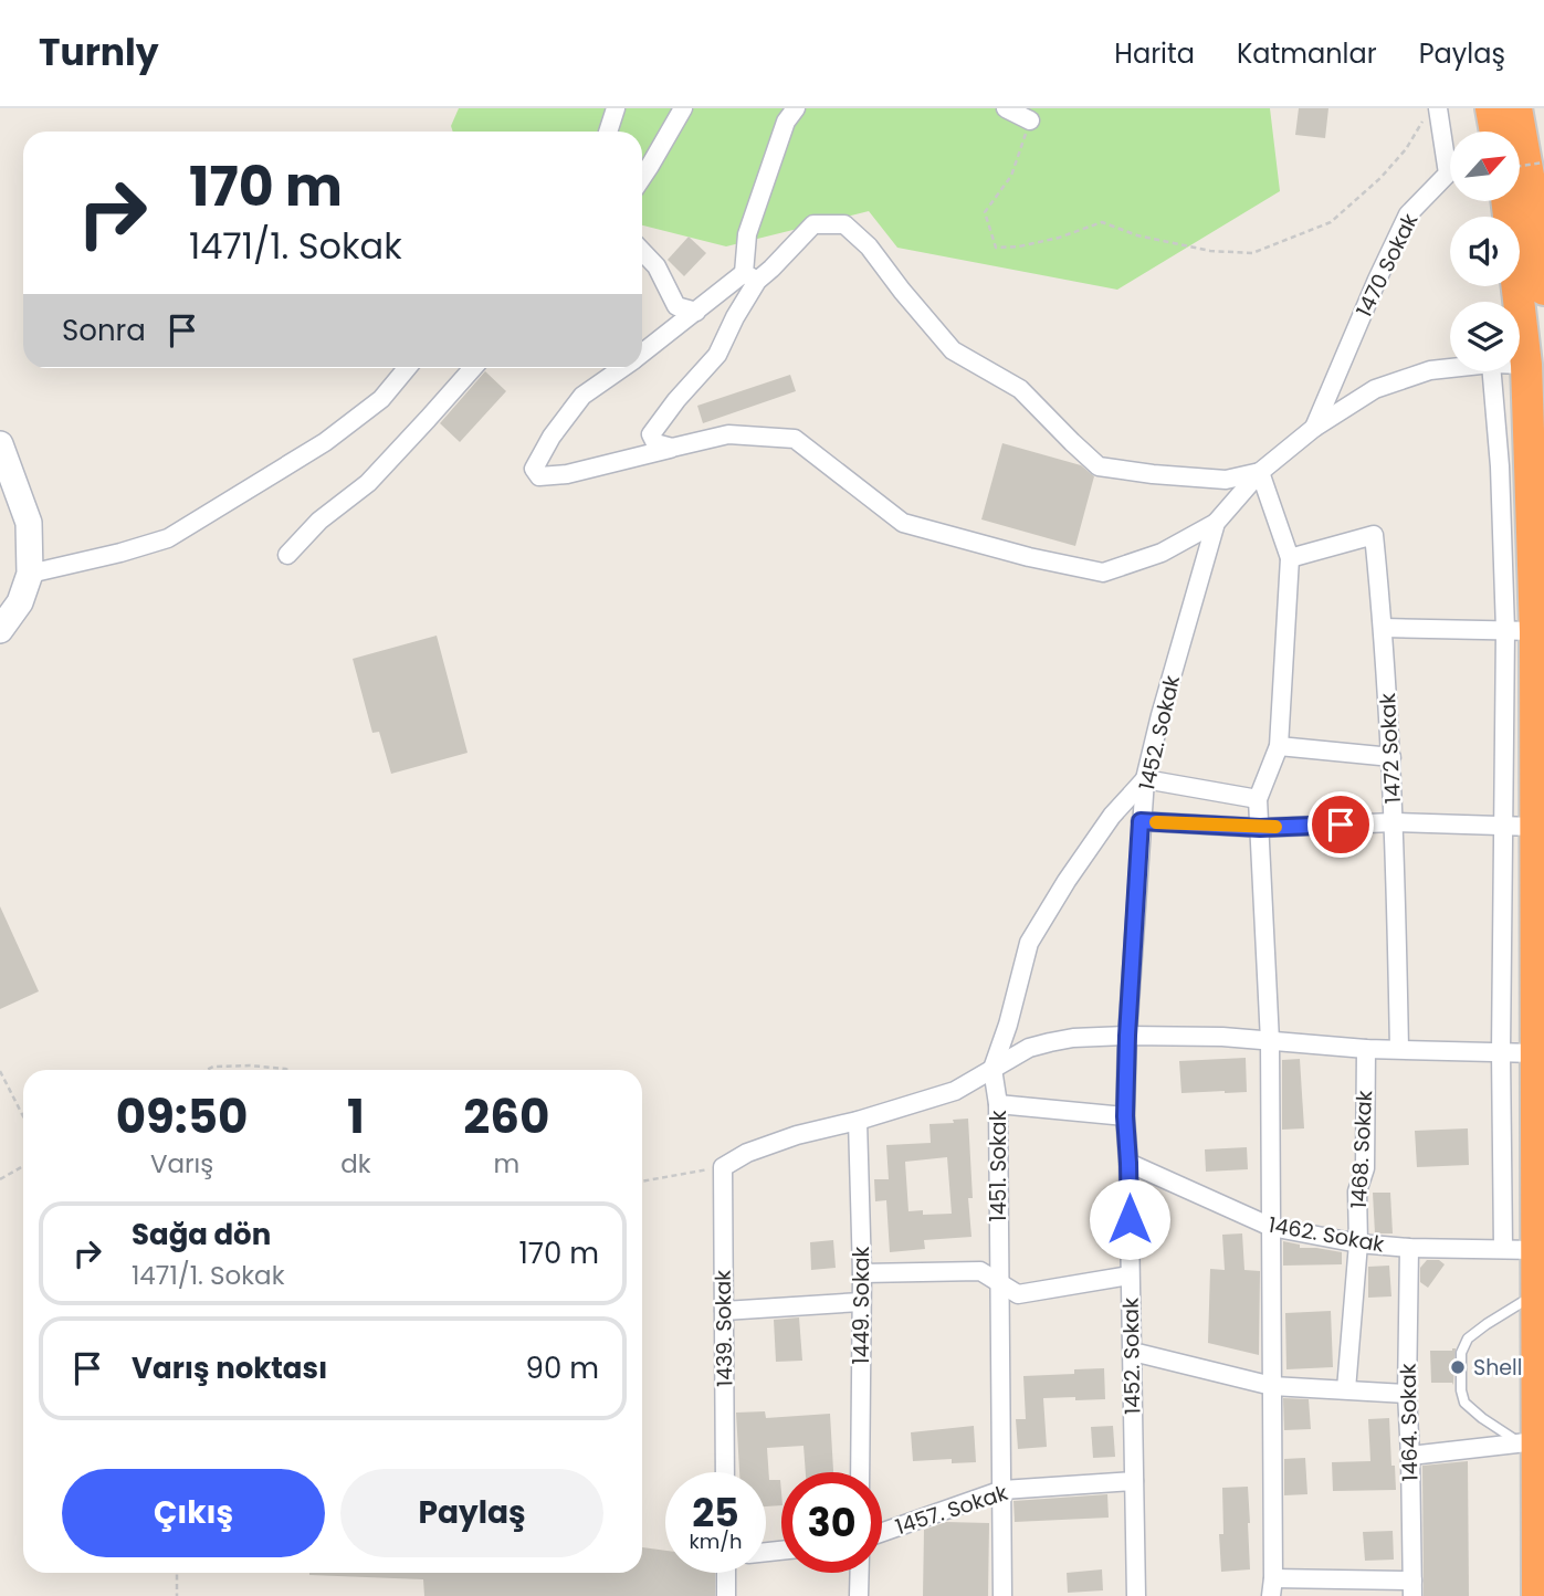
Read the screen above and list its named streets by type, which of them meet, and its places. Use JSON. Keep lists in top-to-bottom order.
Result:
{
  "streets": {
    "street": [
      "1470 Sokak",
      "1452. Sokak",
      "1472 Sokak",
      "1468. Sokak",
      "1451. Sokak",
      "1462. Sokak",
      "1449. Sokak",
      "1439. Sokak",
      "1464. Sokak",
      "1457. Sokak"
    ]
  },
  "crossings": [
    ["1470 Sokak", "1452. Sokak"],
    ["1452. Sokak", "1451. Sokak"],
    ["1452. Sokak", "1462. Sokak"],
    ["1452. Sokak", "1457. Sokak"],
    ["1468. Sokak", "1462. Sokak"],
    ["1451. Sokak", "1457. Sokak"],
    ["1462. Sokak", "1464. Sokak"]
  ],
  "places": ["Shell"],
  "north": "top right",
  "page": {
    "header": "Turnly",
    "nav": ["Harita", "Katmanlar", "Paylaş"],
    "turn": ["170 m", "1471/1. Sokak"],
    "then": "Sonra",
    "eta": [
      "09:50",
      "Varış",
      "1",
      "dk",
      "260",
      "m"
    ],
    "list": [
      {
        "name": "Sağa dön",
        "note": "1471/1. Sokak",
        "value": "170 m"
      },
      {
        "name": "Varış noktası",
        "value": "90 m"
      }
    ],
    "buttons": ["Çıkış", "Paylaş"],
    "speed": "25 km/h",
    "limit": "30"
  }
}
